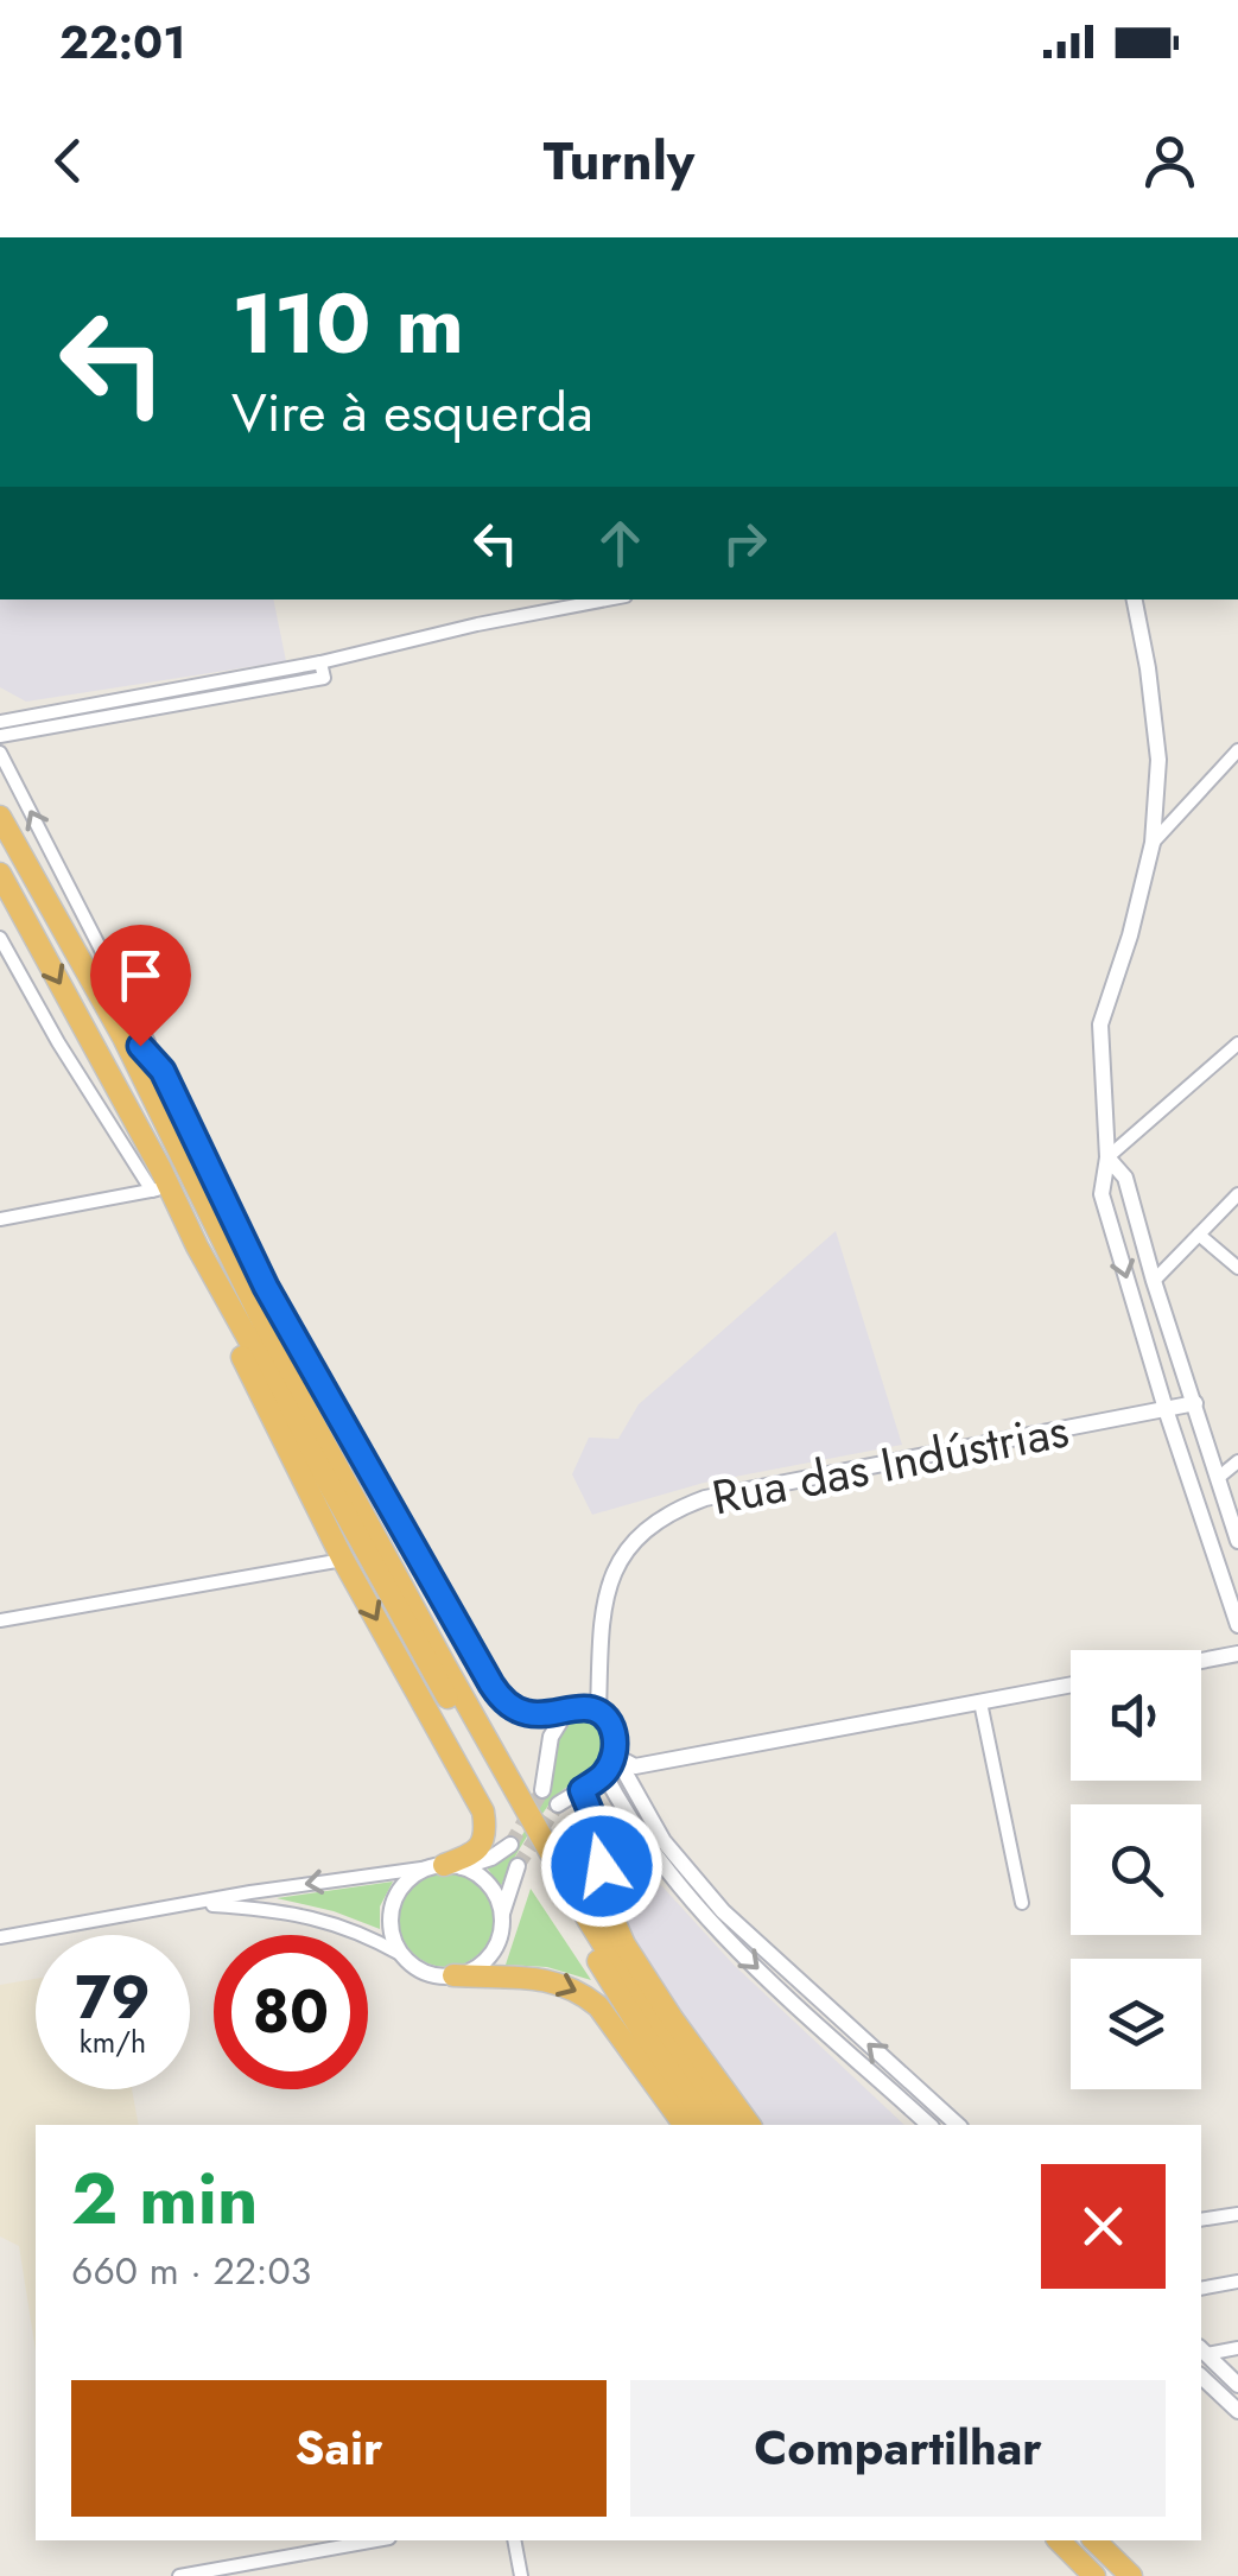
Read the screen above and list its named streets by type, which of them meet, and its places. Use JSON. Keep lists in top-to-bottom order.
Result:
{
  "streets": {
    "street": ["Rua das Indústrias"]
  },
  "page": {
    "status": "22:01",
    "header": "Turnly",
    "turn": ["110 m", "Vire à esquerda"],
    "speed": "79 km/h",
    "limit": "80",
    "heading": ["2 min", "660 m · 22:03"],
    "buttons": ["Sair", "Compartilhar"]
  }
}
